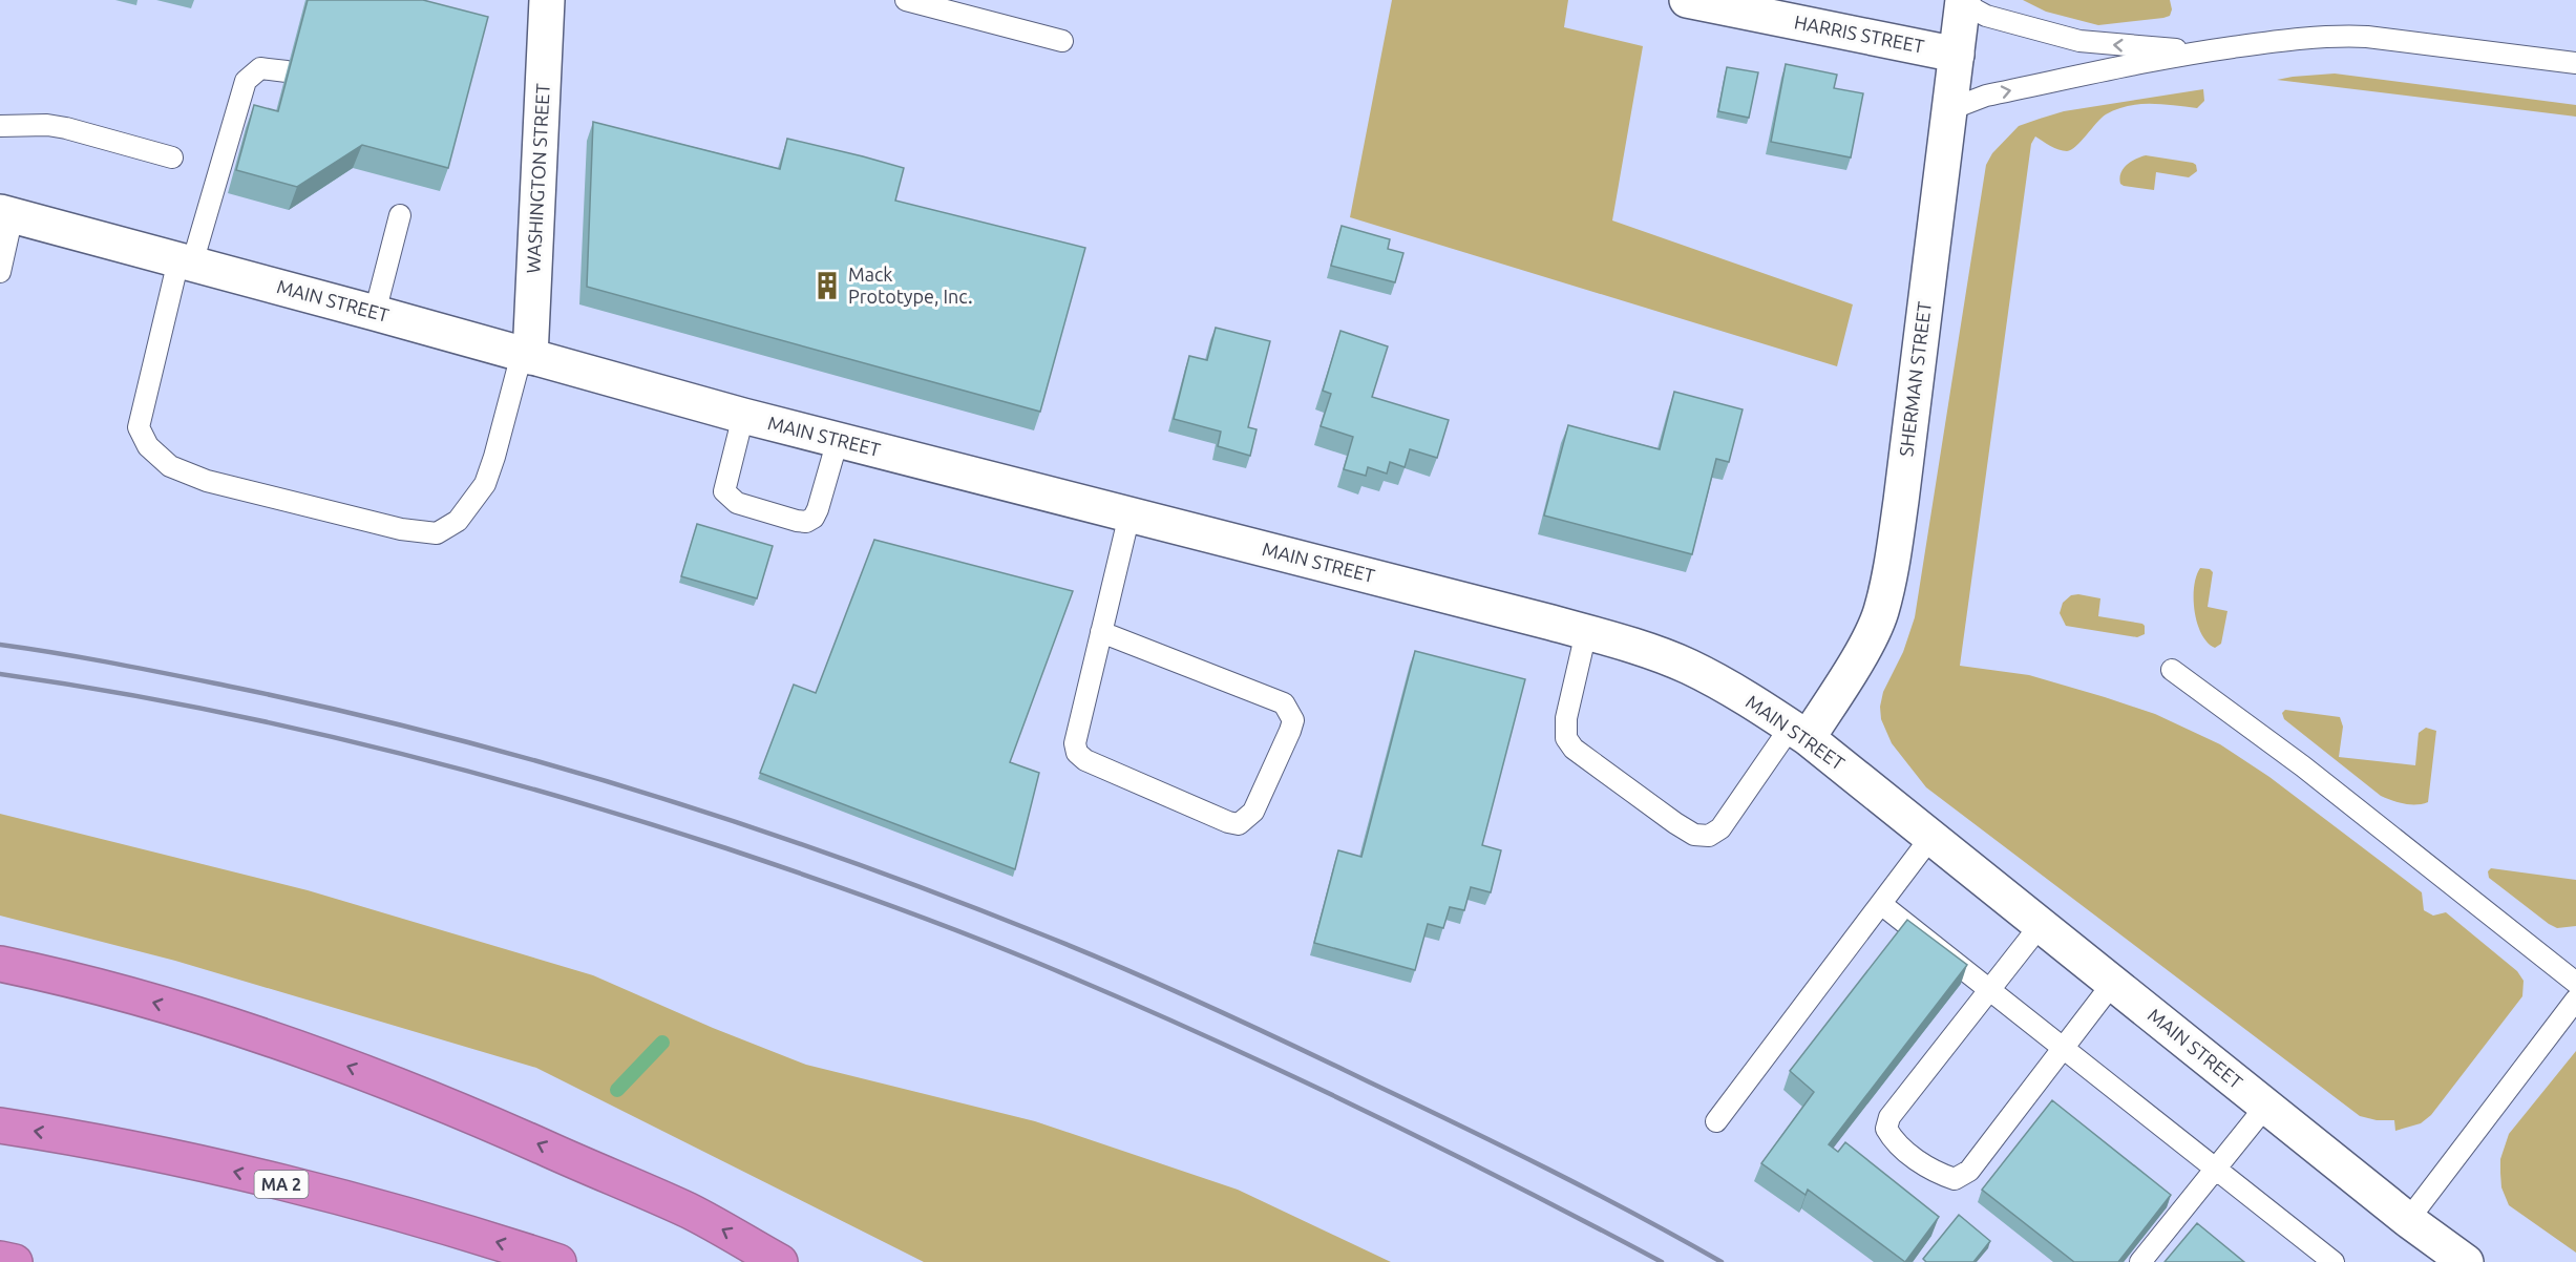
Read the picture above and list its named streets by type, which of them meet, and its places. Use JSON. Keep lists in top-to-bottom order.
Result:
{
  "streets": {
    "highway": ["MA 2"],
    "main road": [
      "HARRIS STREET",
      "WASHINGTON STREET",
      "MAIN STREET",
      "SHERMAN STREET"
    ]
  },
  "crossings": [
    ["HARRIS STREET", "SHERMAN STREET"],
    ["WASHINGTON STREET", "MAIN STREET"],
    ["MAIN STREET", "SHERMAN STREET"]
  ],
  "places": {
    "building": ["Mack Prototype, Inc."]
  }
}
